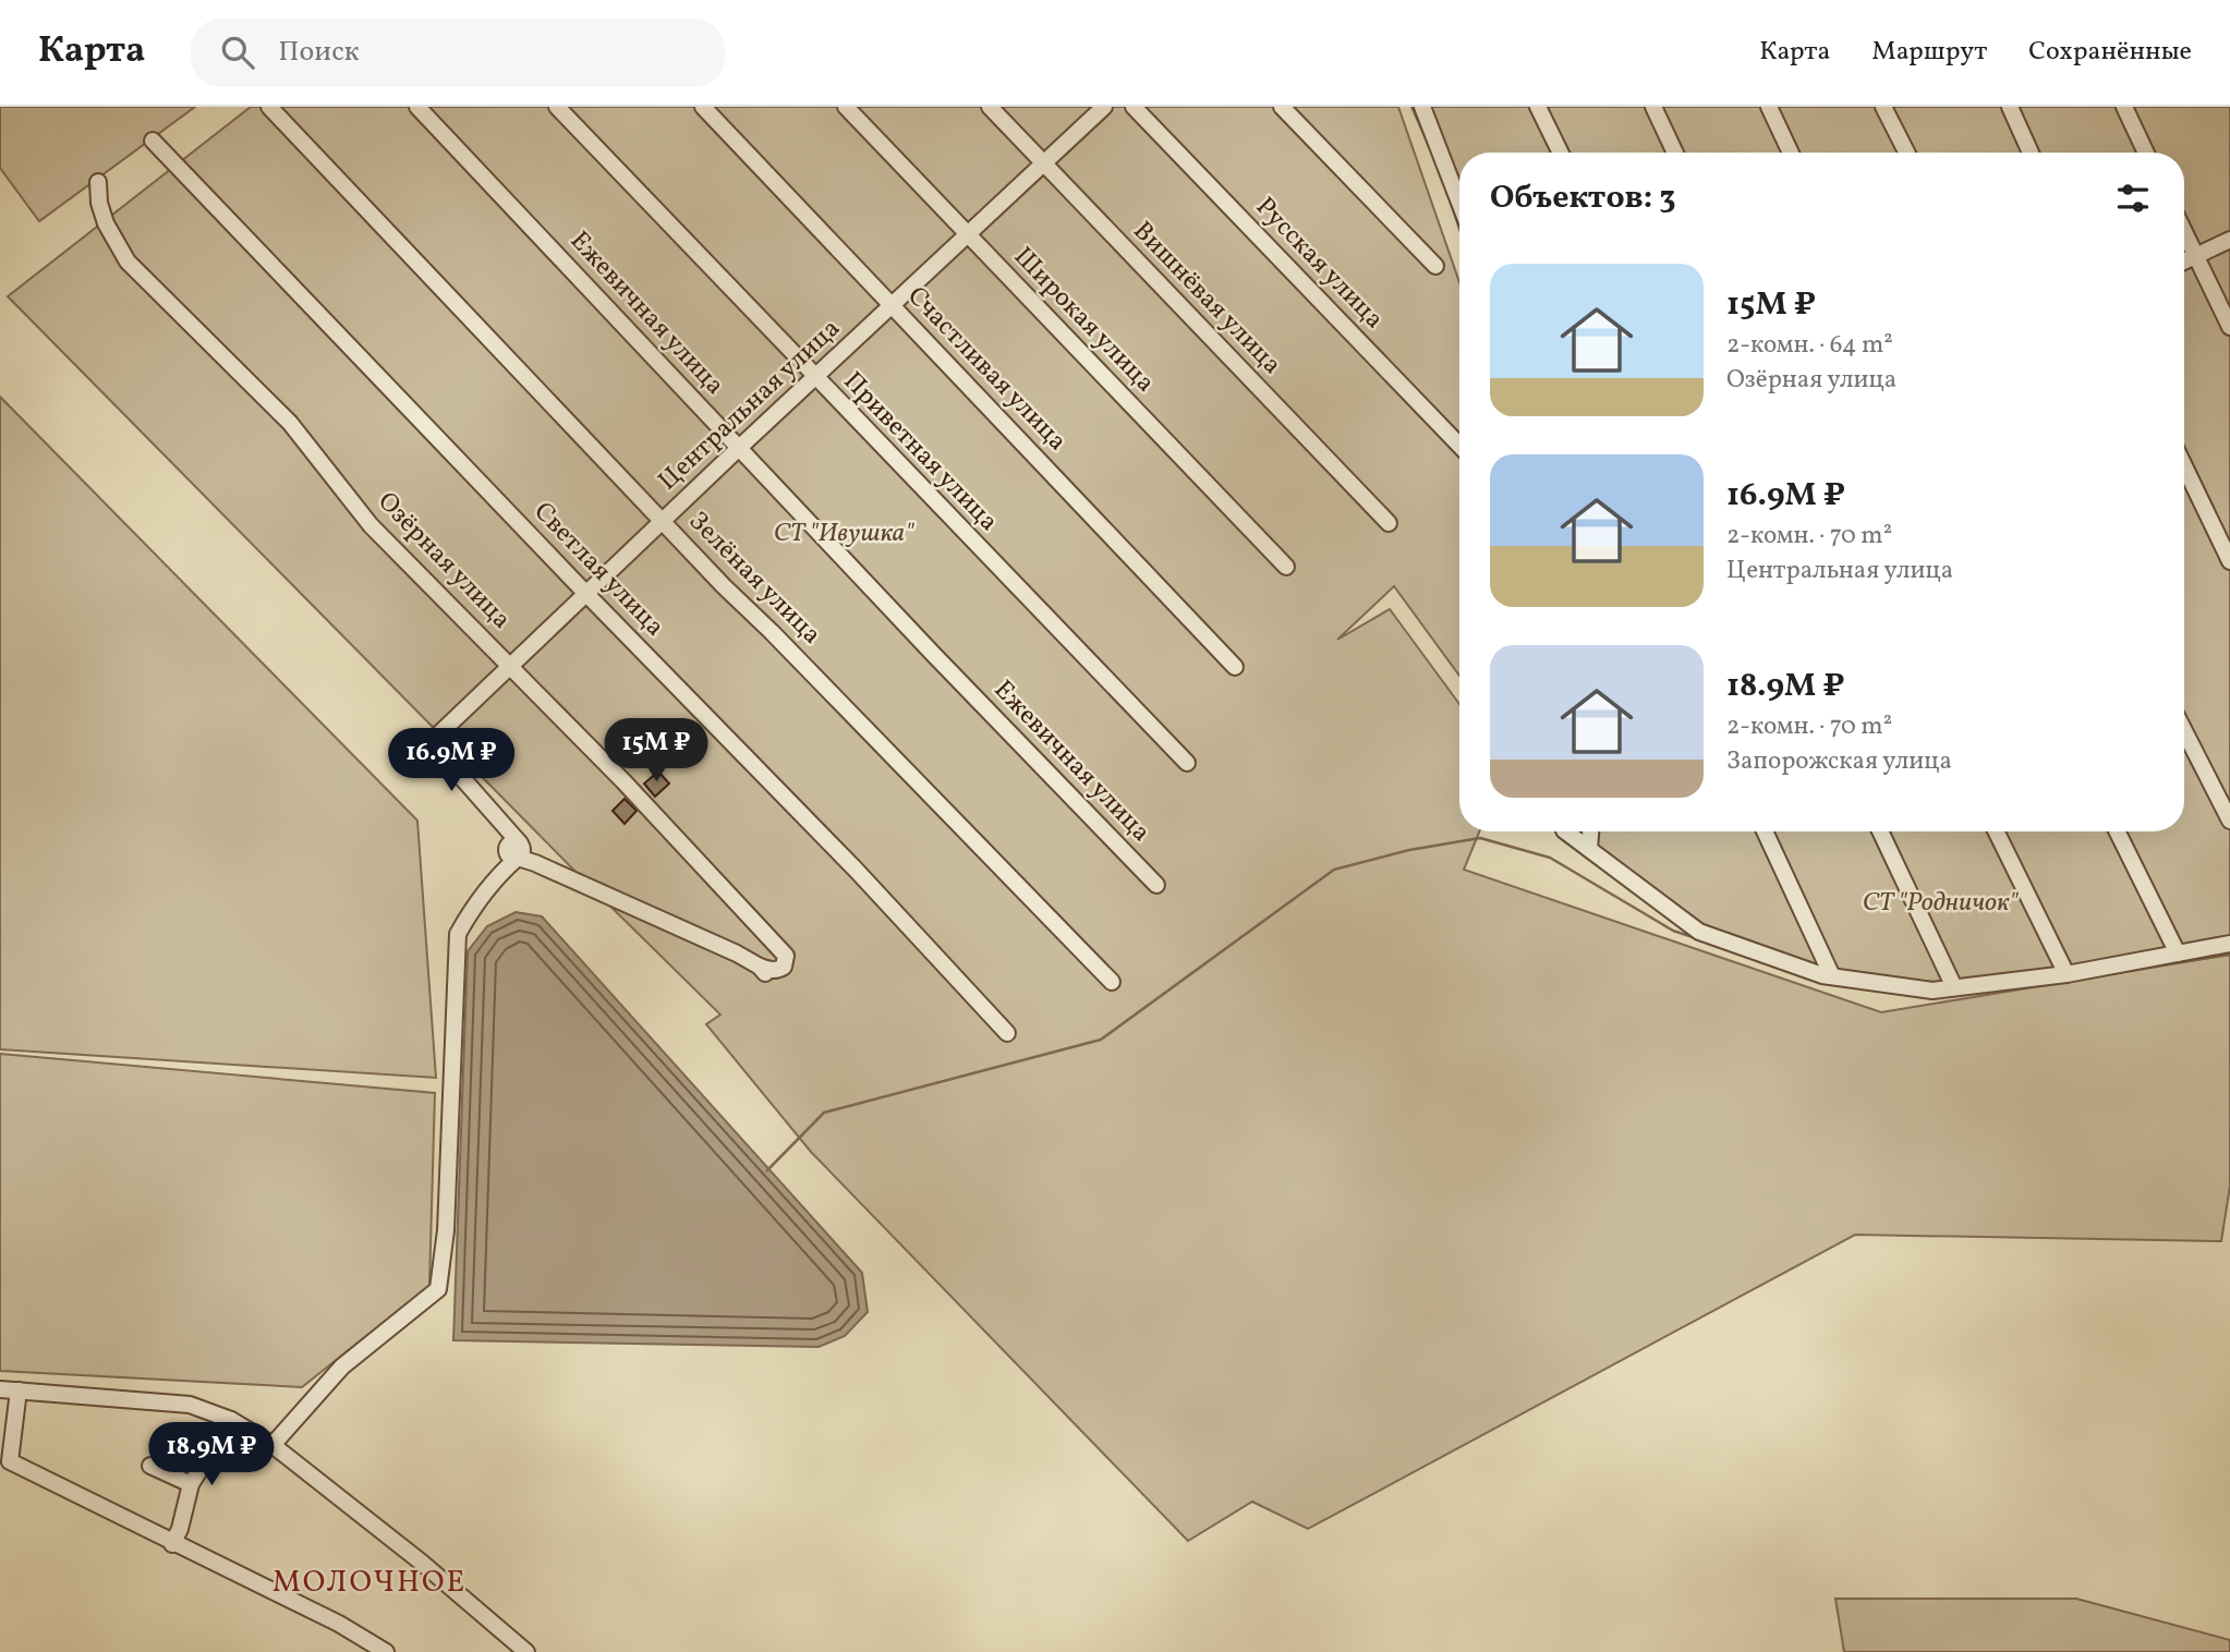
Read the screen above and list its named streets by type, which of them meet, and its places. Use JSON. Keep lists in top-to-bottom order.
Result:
{
  "streets": {
    "street": [
      "Русская улица",
      "Вишнёвая улица",
      "Ежевичная улица",
      "Широкая улица",
      "Счастливая улица",
      "Центральная улица",
      "Приветная улица",
      "Озёрная улица",
      "Светлая улица",
      "Зелёная улица"
    ]
  },
  "crossings": [
    ["Вишнёвая улица", "Центральная улица"],
    ["Ежевичная улица", "Центральная улица"],
    ["Широкая улица", "Центральная улица"],
    ["Счастливая улица", "Центральная улица"],
    ["Центральная улица", "Приветная улица"],
    ["Центральная улица", "Озёрная улица"],
    ["Центральная улица", "Светлая улица"],
    ["Центральная улица", "Зелёная улица"]
  ],
  "districts": ["МОЛОЧНОЕ"],
  "parks": ["СТ \"Ивушка\"", "СТ \"Родничок\""],
  "page": {
    "header": "Карта",
    "search": "Поиск",
    "nav": ["Карта", "Маршрут", "Сохранённые"],
    "heading": "Объектов: 3",
    "list": [
      {
        "name": "15M ₽",
        "note": "2-комн. · 64 m² · Озёрная улица"
      },
      {
        "name": "16.9M ₽",
        "note": "2-комн. · 70 m² · Центральная улица"
      },
      {
        "name": "18.9M ₽",
        "note": "2-комн. · 70 m² · Запорожская улица"
      }
    ],
    "price": ["15M ₽", "16.9M ₽", "18.9M ₽"]
  }
}
